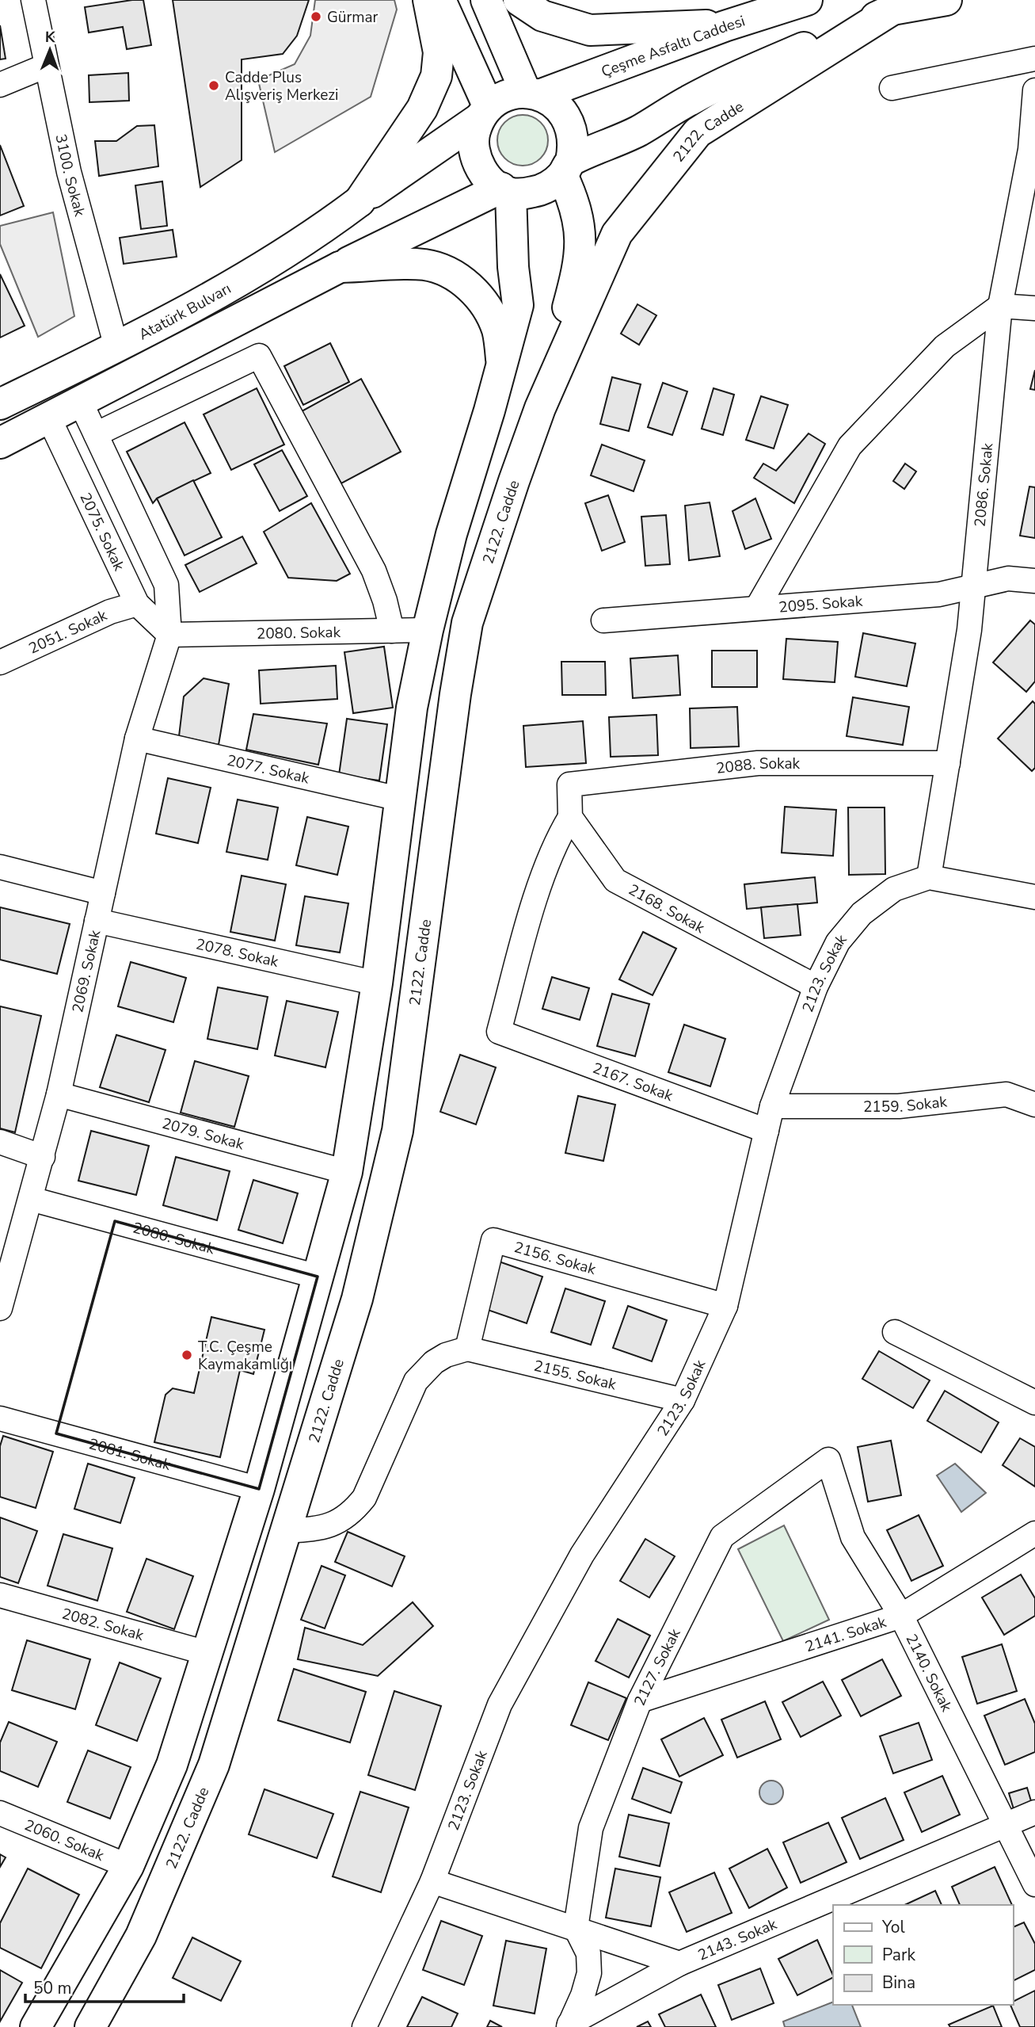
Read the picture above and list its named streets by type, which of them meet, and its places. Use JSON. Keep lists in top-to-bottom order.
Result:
{
  "streets": {
    "main road": ["Çeşme Asfaltı Caddesi", "2122. Cadde", "Atatürk Bulvarı"],
    "street": [
      "3100. Sokak",
      "2086. Sokak",
      "2075. Sokak",
      "2095. Sokak",
      "2051. Sokak",
      "2080. Sokak",
      "2088. Sokak",
      "2077. Sokak",
      "2168. Sokak",
      "2078. Sokak",
      "2069. Sokak",
      "2123. Sokak",
      "2167. Sokak",
      "2159. Sokak",
      "2079. Sokak",
      "2156. Sokak",
      "2155. Sokak",
      "2081. Sokak",
      "2082. Sokak",
      "2141. Sokak",
      "2127. Sokak",
      "2140. Sokak",
      "2060. Sokak",
      "2143. Sokak"
    ]
  },
  "crossings": [
    ["Çeşme Asfaltı Caddesi", "Atatürk Bulvarı"],
    ["3100. Sokak", "Atatürk Bulvarı"],
    ["Atatürk Bulvarı", "2075. Sokak"],
    ["2086. Sokak", "2095. Sokak"],
    ["2086. Sokak", "2088. Sokak"],
    ["2086. Sokak", "2123. Sokak"],
    ["2075. Sokak", "2051. Sokak"],
    ["2075. Sokak", "2080. Sokak"],
    ["2075. Sokak", "2069. Sokak"],
    ["2080. Sokak", "2069. Sokak"],
    ["2088. Sokak", "2168. Sokak"],
    ["2088. Sokak", "2167. Sokak"],
    ["2077. Sokak", "2069. Sokak"],
    ["2168. Sokak", "2123. Sokak"],
    ["2168. Sokak", "2167. Sokak"],
    ["2078. Sokak", "2069. Sokak"],
    ["2069. Sokak", "2079. Sokak"],
    ["2123. Sokak", "2167. Sokak"],
    ["2123. Sokak", "2159. Sokak"],
    ["2123. Sokak", "2156. Sokak"],
    ["2123. Sokak", "2155. Sokak"],
    ["2123. Sokak", "2143. Sokak"],
    ["2156. Sokak", "2155. Sokak"],
    ["2141. Sokak", "2127. Sokak"],
    ["2141. Sokak", "2140. Sokak"],
    ["2127. Sokak", "2140. Sokak"],
    ["2127. Sokak", "2143. Sokak"],
    ["2140. Sokak", "2143. Sokak"]
  ],
  "places": ["Gürmar", "Cadde Plus Alışveriş Merkezi", "T.C. Çeşme Kaymakamlığı"],
  "legend": ["Yol", "Park", "Bina"],
  "scale_bar": "50 m",
  "north": "top"
}
